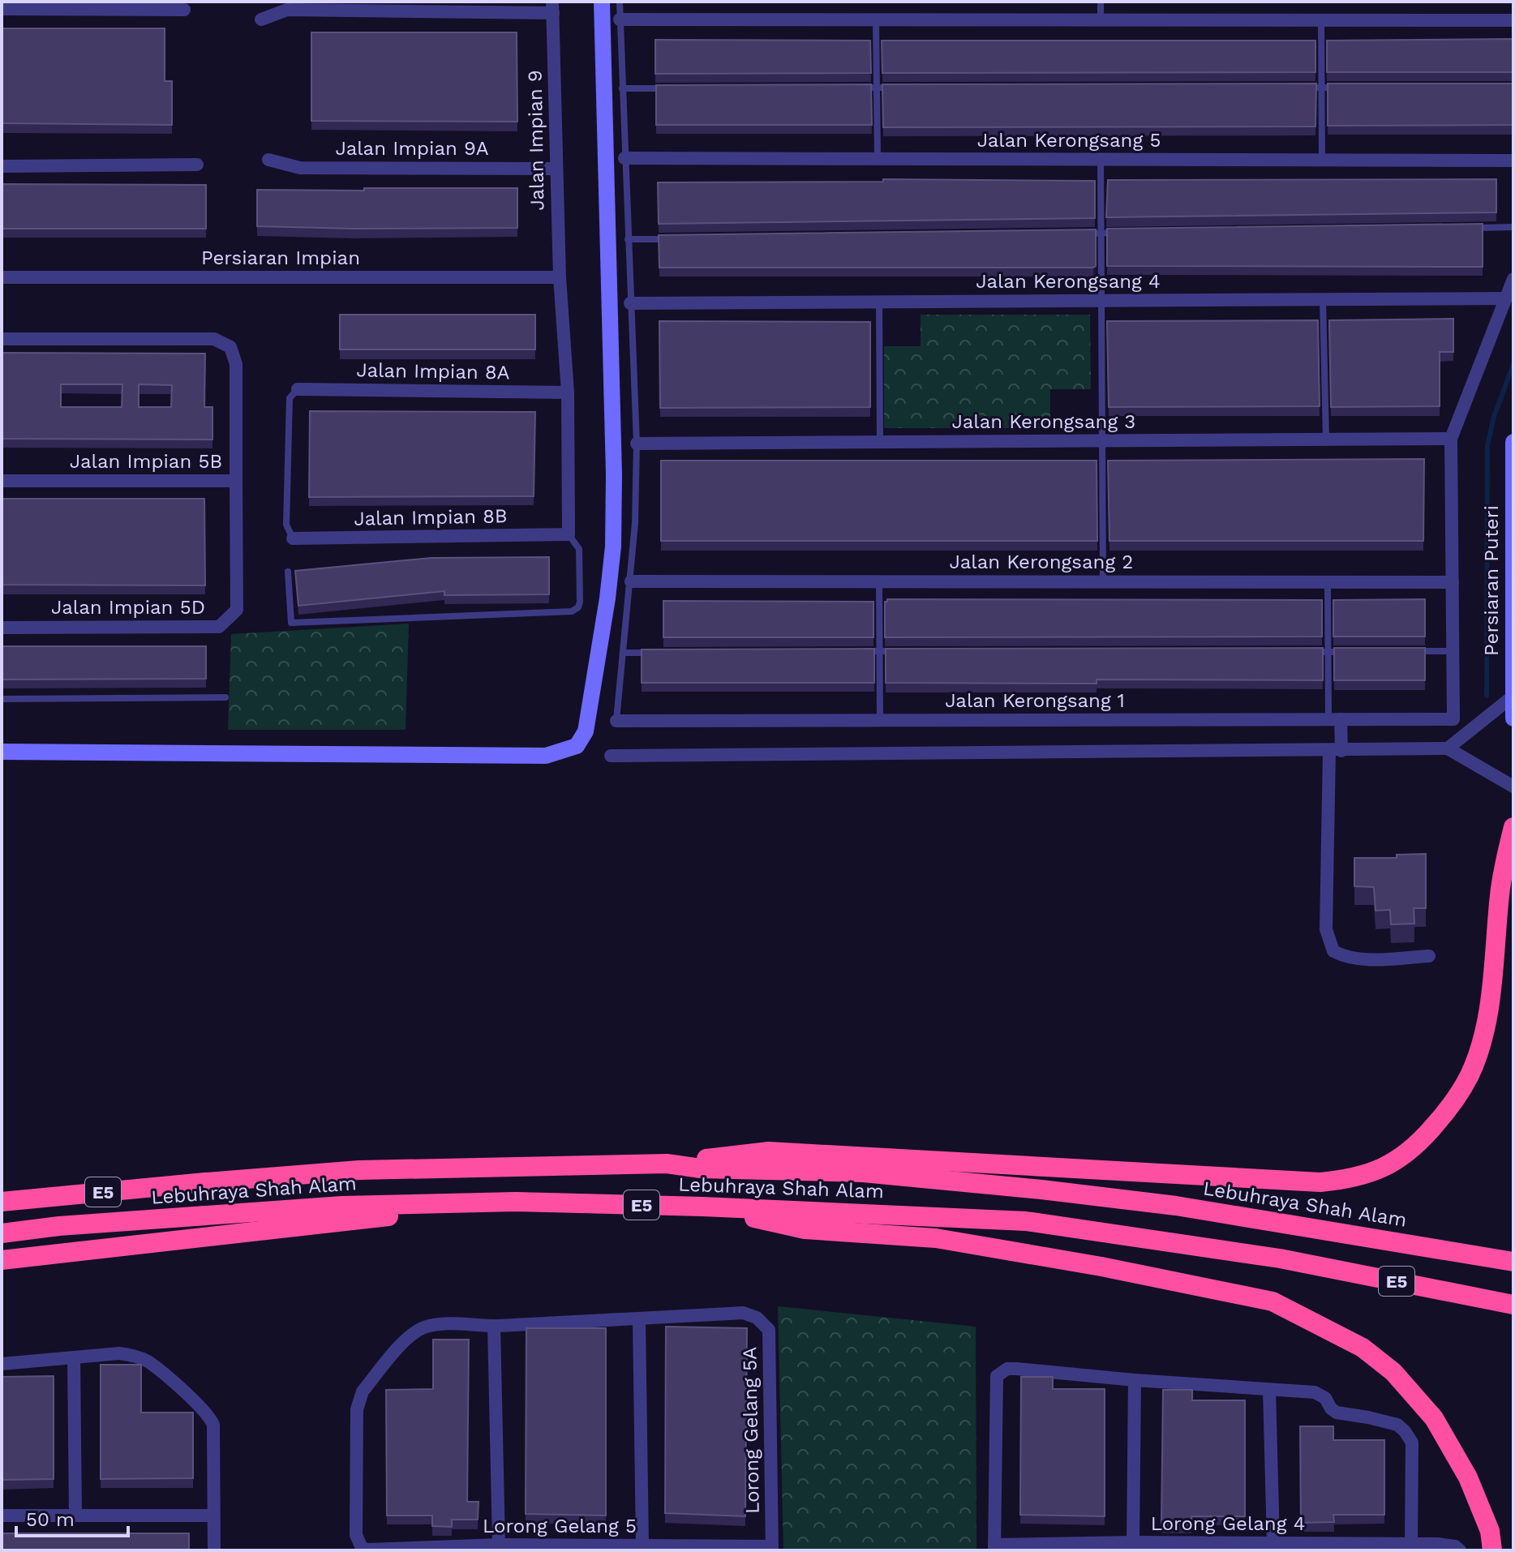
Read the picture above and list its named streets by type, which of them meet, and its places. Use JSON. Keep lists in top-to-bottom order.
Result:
{
  "streets": {
    "highway": ["Lebuhraya Shah Alam", "E5"],
    "street": [
      "Jalan Impian 9",
      "Jalan Kerongsang 5",
      "Jalan Impian 9A",
      "Persiaran Impian",
      "Jalan Kerongsang 4",
      "Jalan Impian 8A",
      "Jalan Kerongsang 3",
      "Jalan Impian 5B",
      "Jalan Impian 8B",
      "Jalan Kerongsang 2",
      "Persiaran Puteri",
      "Jalan Impian 5D",
      "Jalan Kerongsang 1",
      "Lorong Gelang 5A",
      "Lorong Gelang 4",
      "Lorong Gelang 5"
    ]
  },
  "crossings": [
    ["Jalan Impian 9", "Jalan Impian 9A"],
    ["Jalan Impian 9", "Persiaran Impian"],
    ["Jalan Impian 9", "Jalan Impian 8A"],
    ["Jalan Impian 9", "Jalan Impian 8B"],
    ["Jalan Impian 5B", "Jalan Impian 5D"],
    ["Lorong Gelang 5A", "Lorong Gelang 5"]
  ],
  "scale_bar": "50 m"
}
